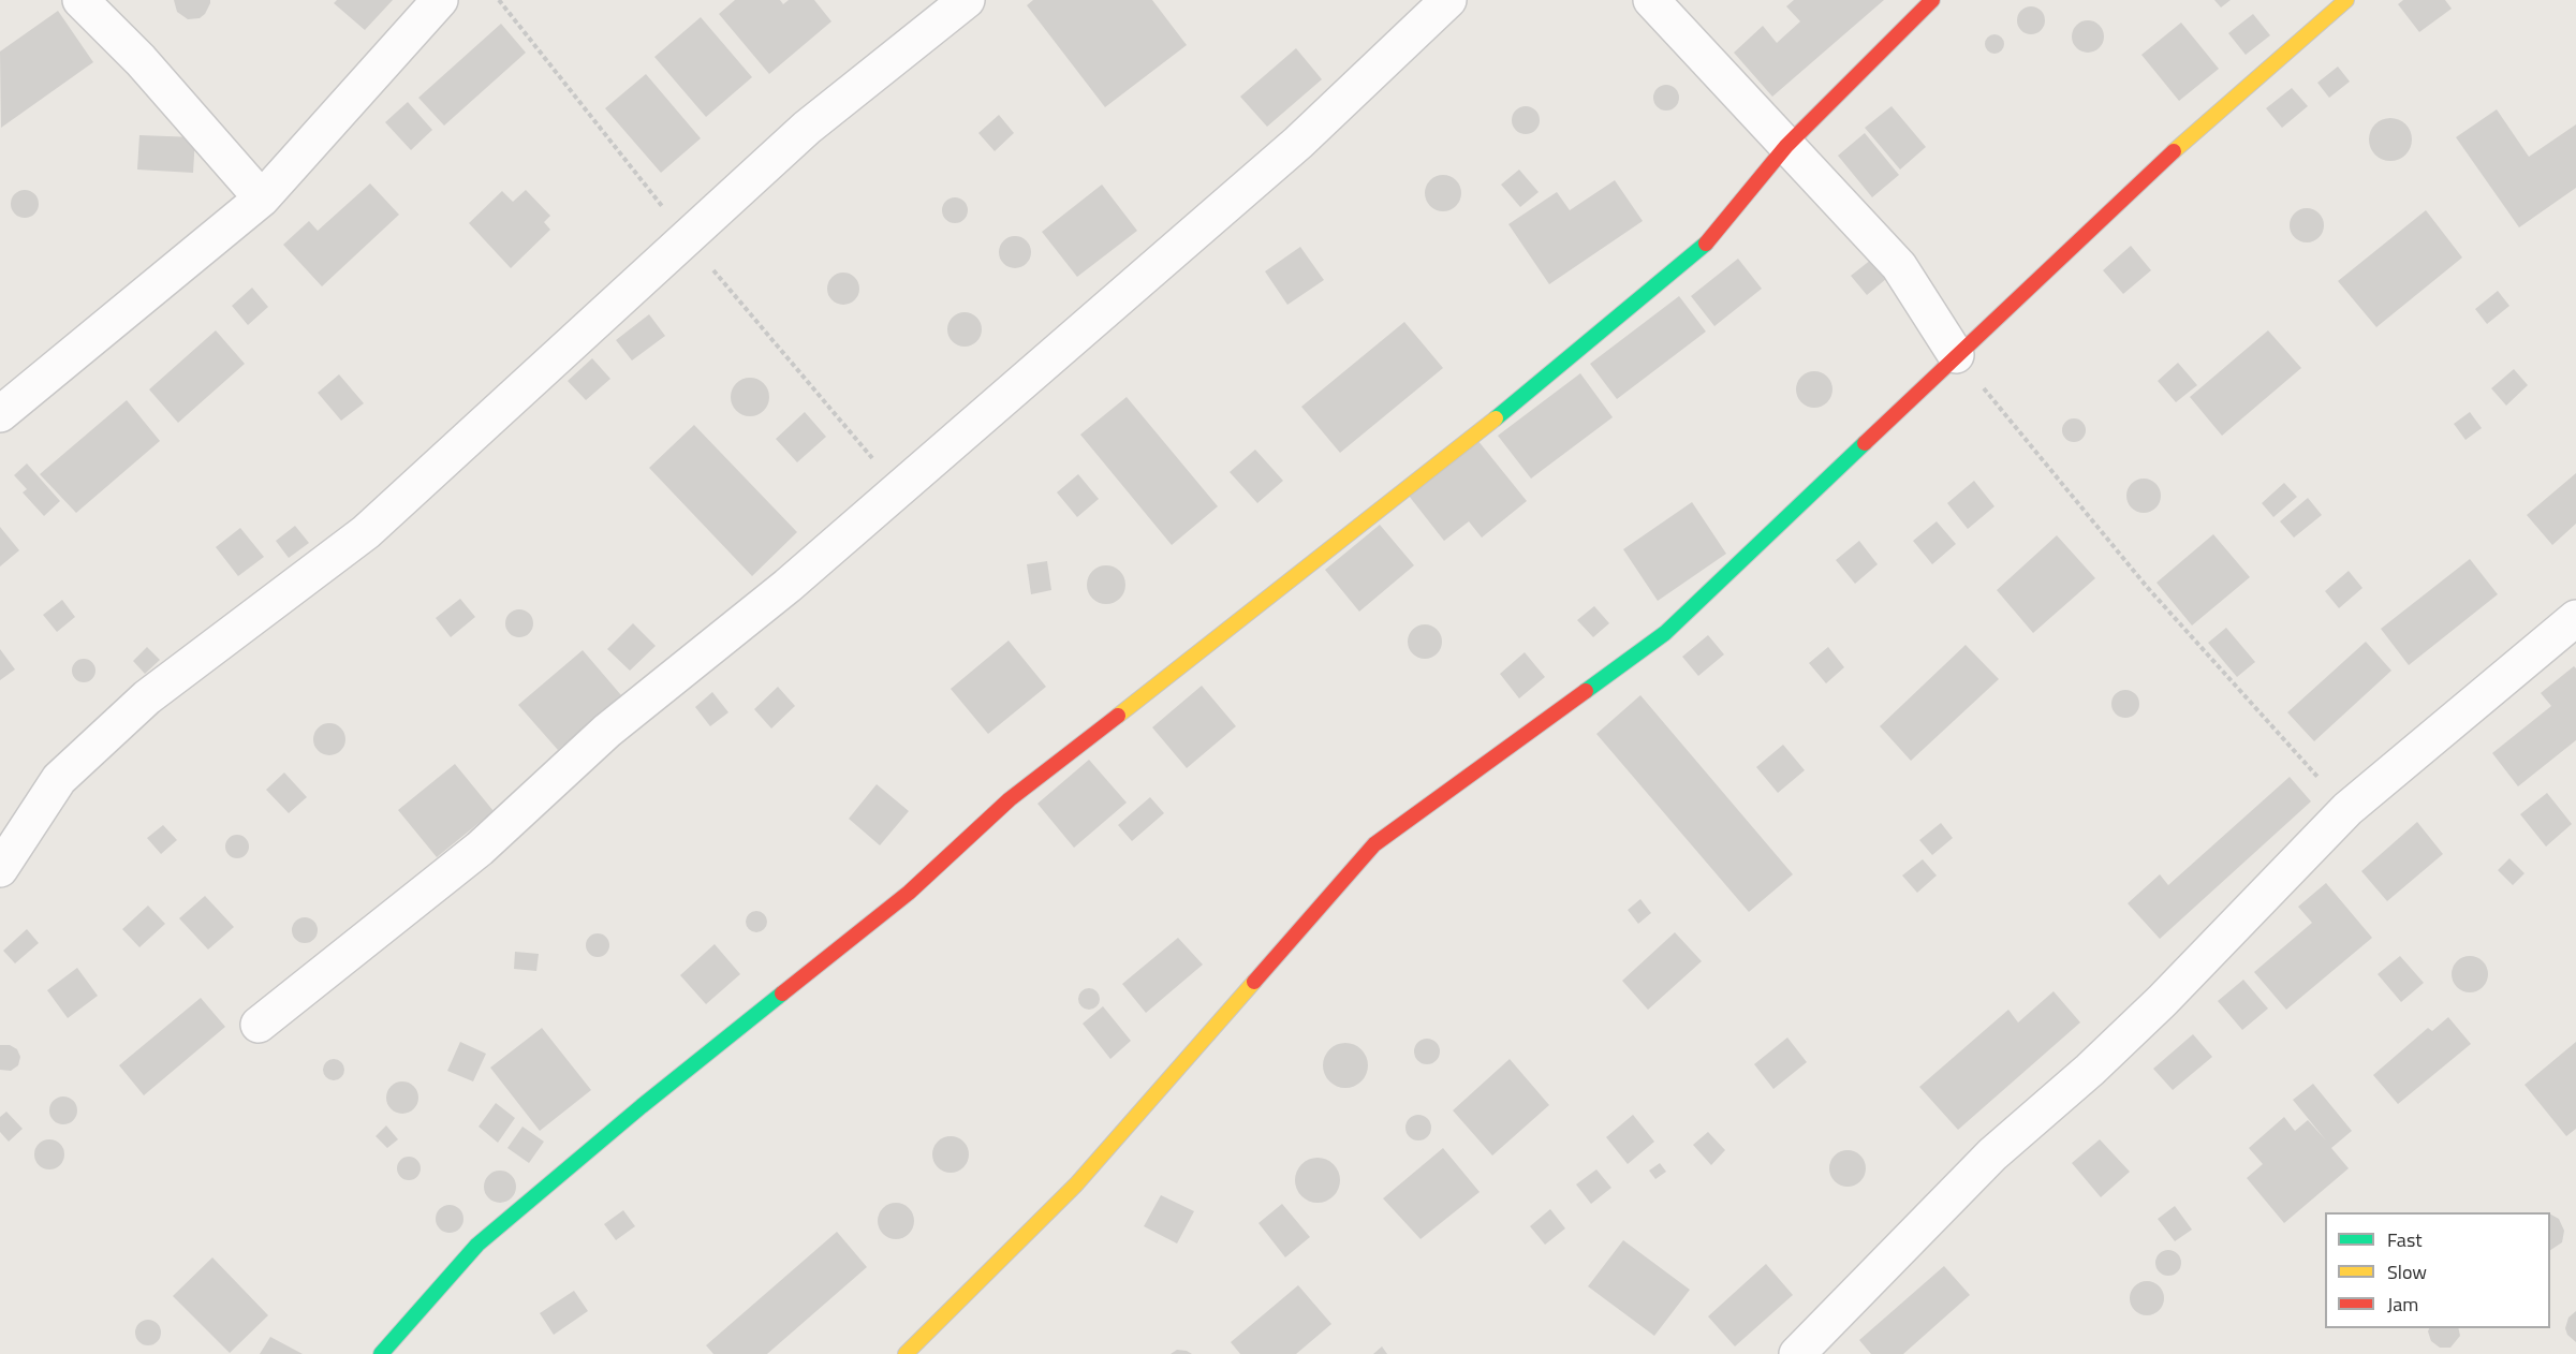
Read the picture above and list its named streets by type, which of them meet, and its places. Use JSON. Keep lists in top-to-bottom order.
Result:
{
  "legend": ["Fast", "Slow", "Jam"]
}
